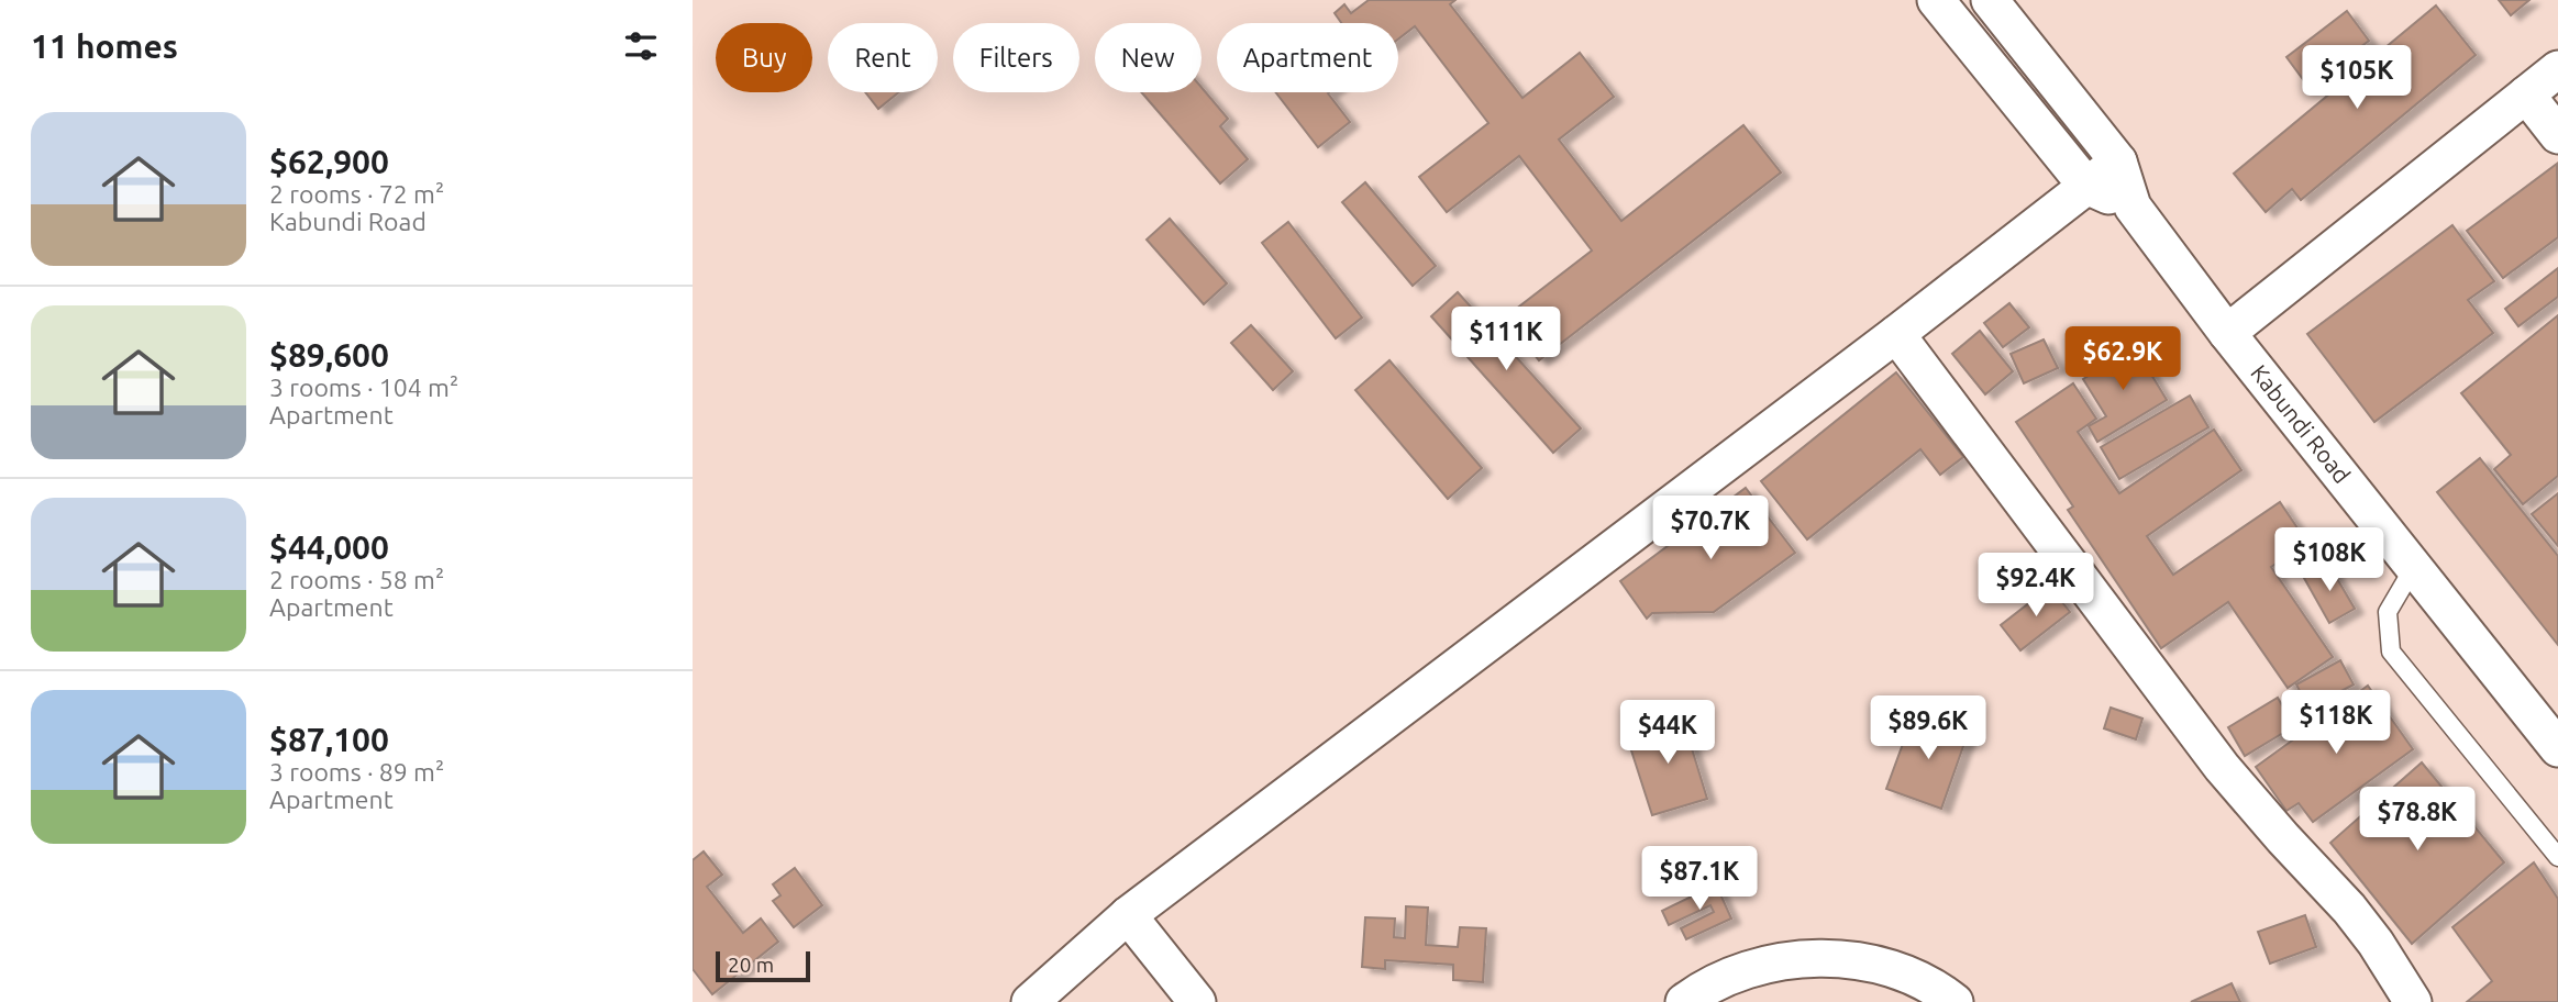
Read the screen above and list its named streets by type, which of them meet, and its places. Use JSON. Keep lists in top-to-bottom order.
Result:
{
  "streets": {
    "street": ["Kabundi Road"]
  },
  "scale_bar": "20 m",
  "page": {
    "heading": "11 homes",
    "chip": [
      "Buy",
      "Rent",
      "Filters",
      "New",
      "Apartment"
    ],
    "price": [
      "$105K",
      "$111K",
      "$62.9K",
      "$70.7K",
      "$108K",
      "$92.4K",
      "$118K",
      "$89.6K",
      "$44K",
      "$78.8K",
      "$87.1K"
    ],
    "list": [
      {
        "name": "$62,900",
        "note": "2 rooms · 72 m² · Kabundi Road"
      },
      {
        "name": "$89,600",
        "note": "3 rooms · 104 m² · Apartment"
      },
      {
        "name": "$44,000",
        "note": "2 rooms · 58 m² · Apartment"
      },
      {
        "name": "$87,100",
        "note": "3 rooms · 89 m² · Apartment"
      }
    ],
    "scale": "20 m"
  }
}
